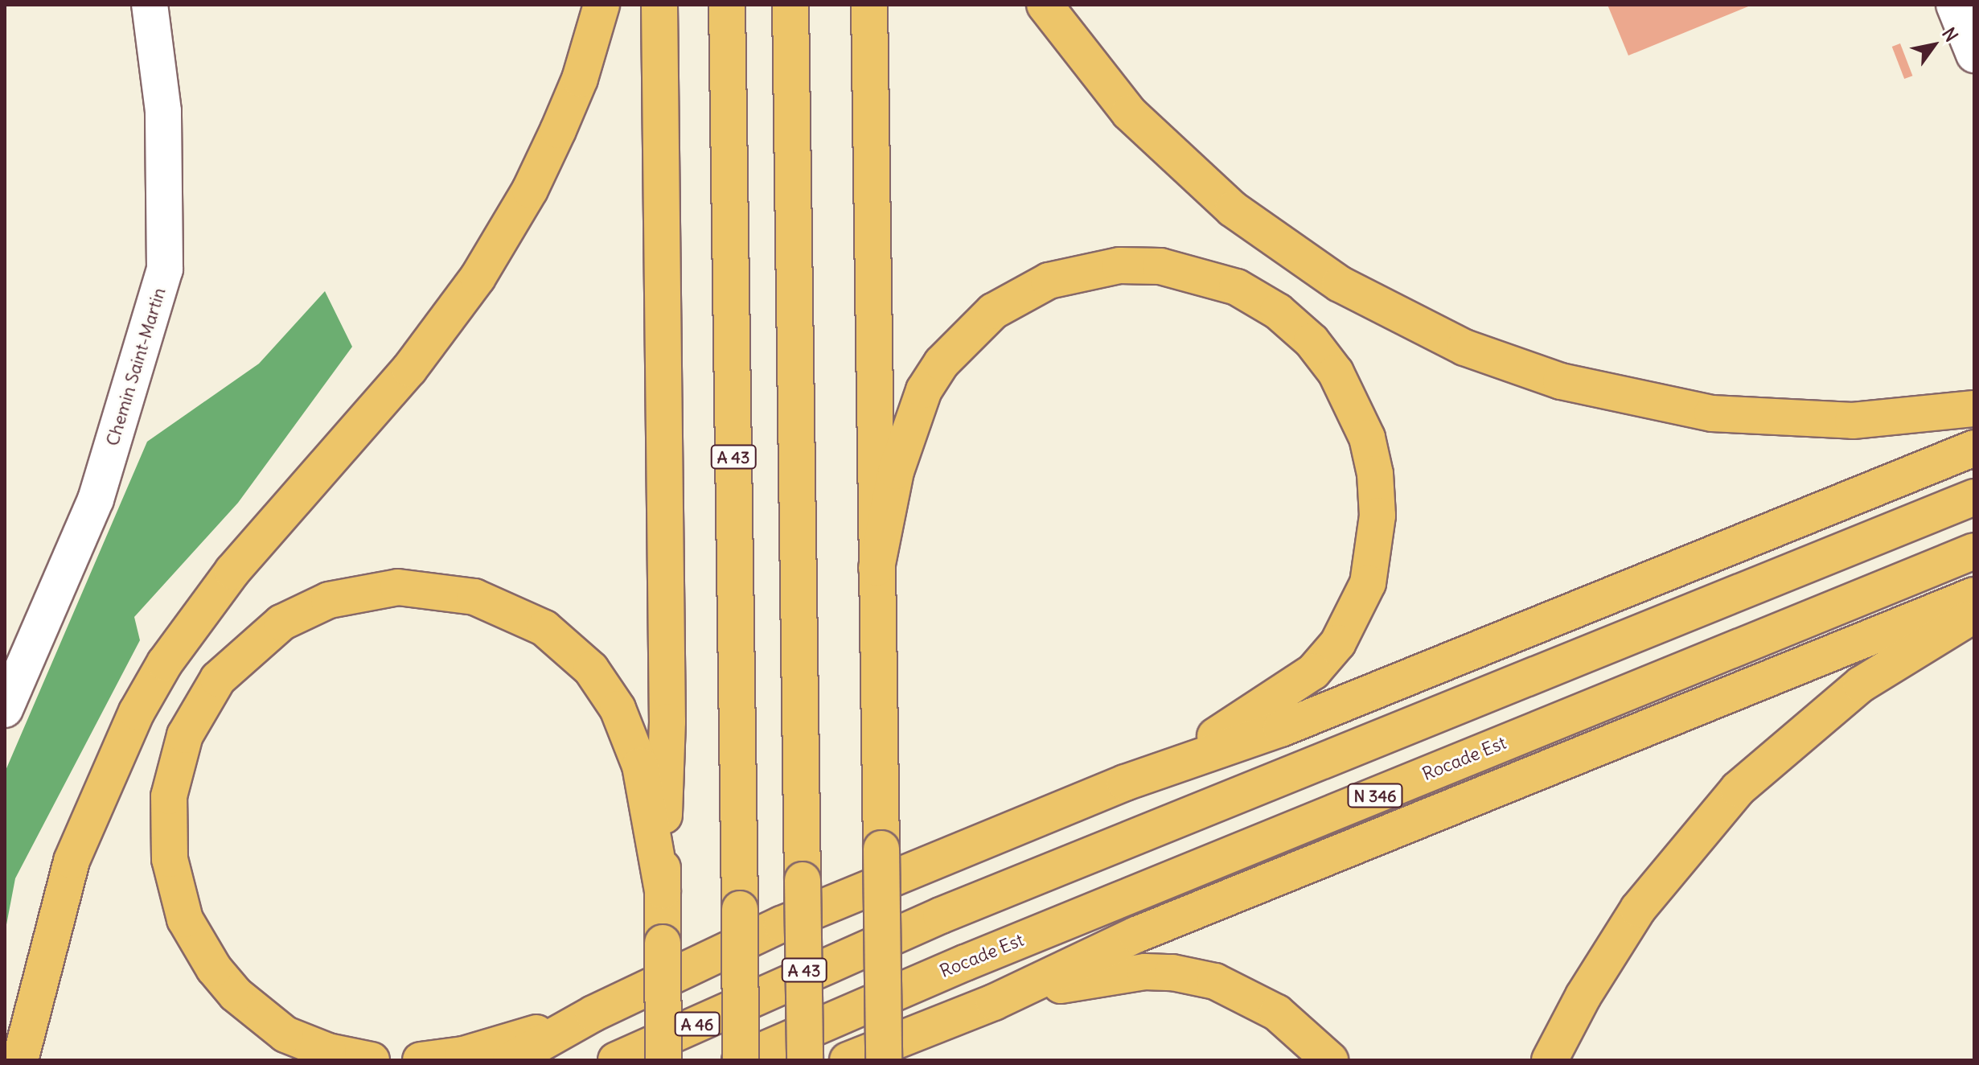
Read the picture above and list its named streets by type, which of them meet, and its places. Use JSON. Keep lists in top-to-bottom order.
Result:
{
  "streets": {
    "highway": [
      "A 43",
      "Rocade Est",
      "N 346",
      "A 46"
    ],
    "street": ["Chemin Saint-Martin"]
  },
  "crossings": [
    ["A 43", "Rocade Est"]
  ],
  "north": "top right"
}
